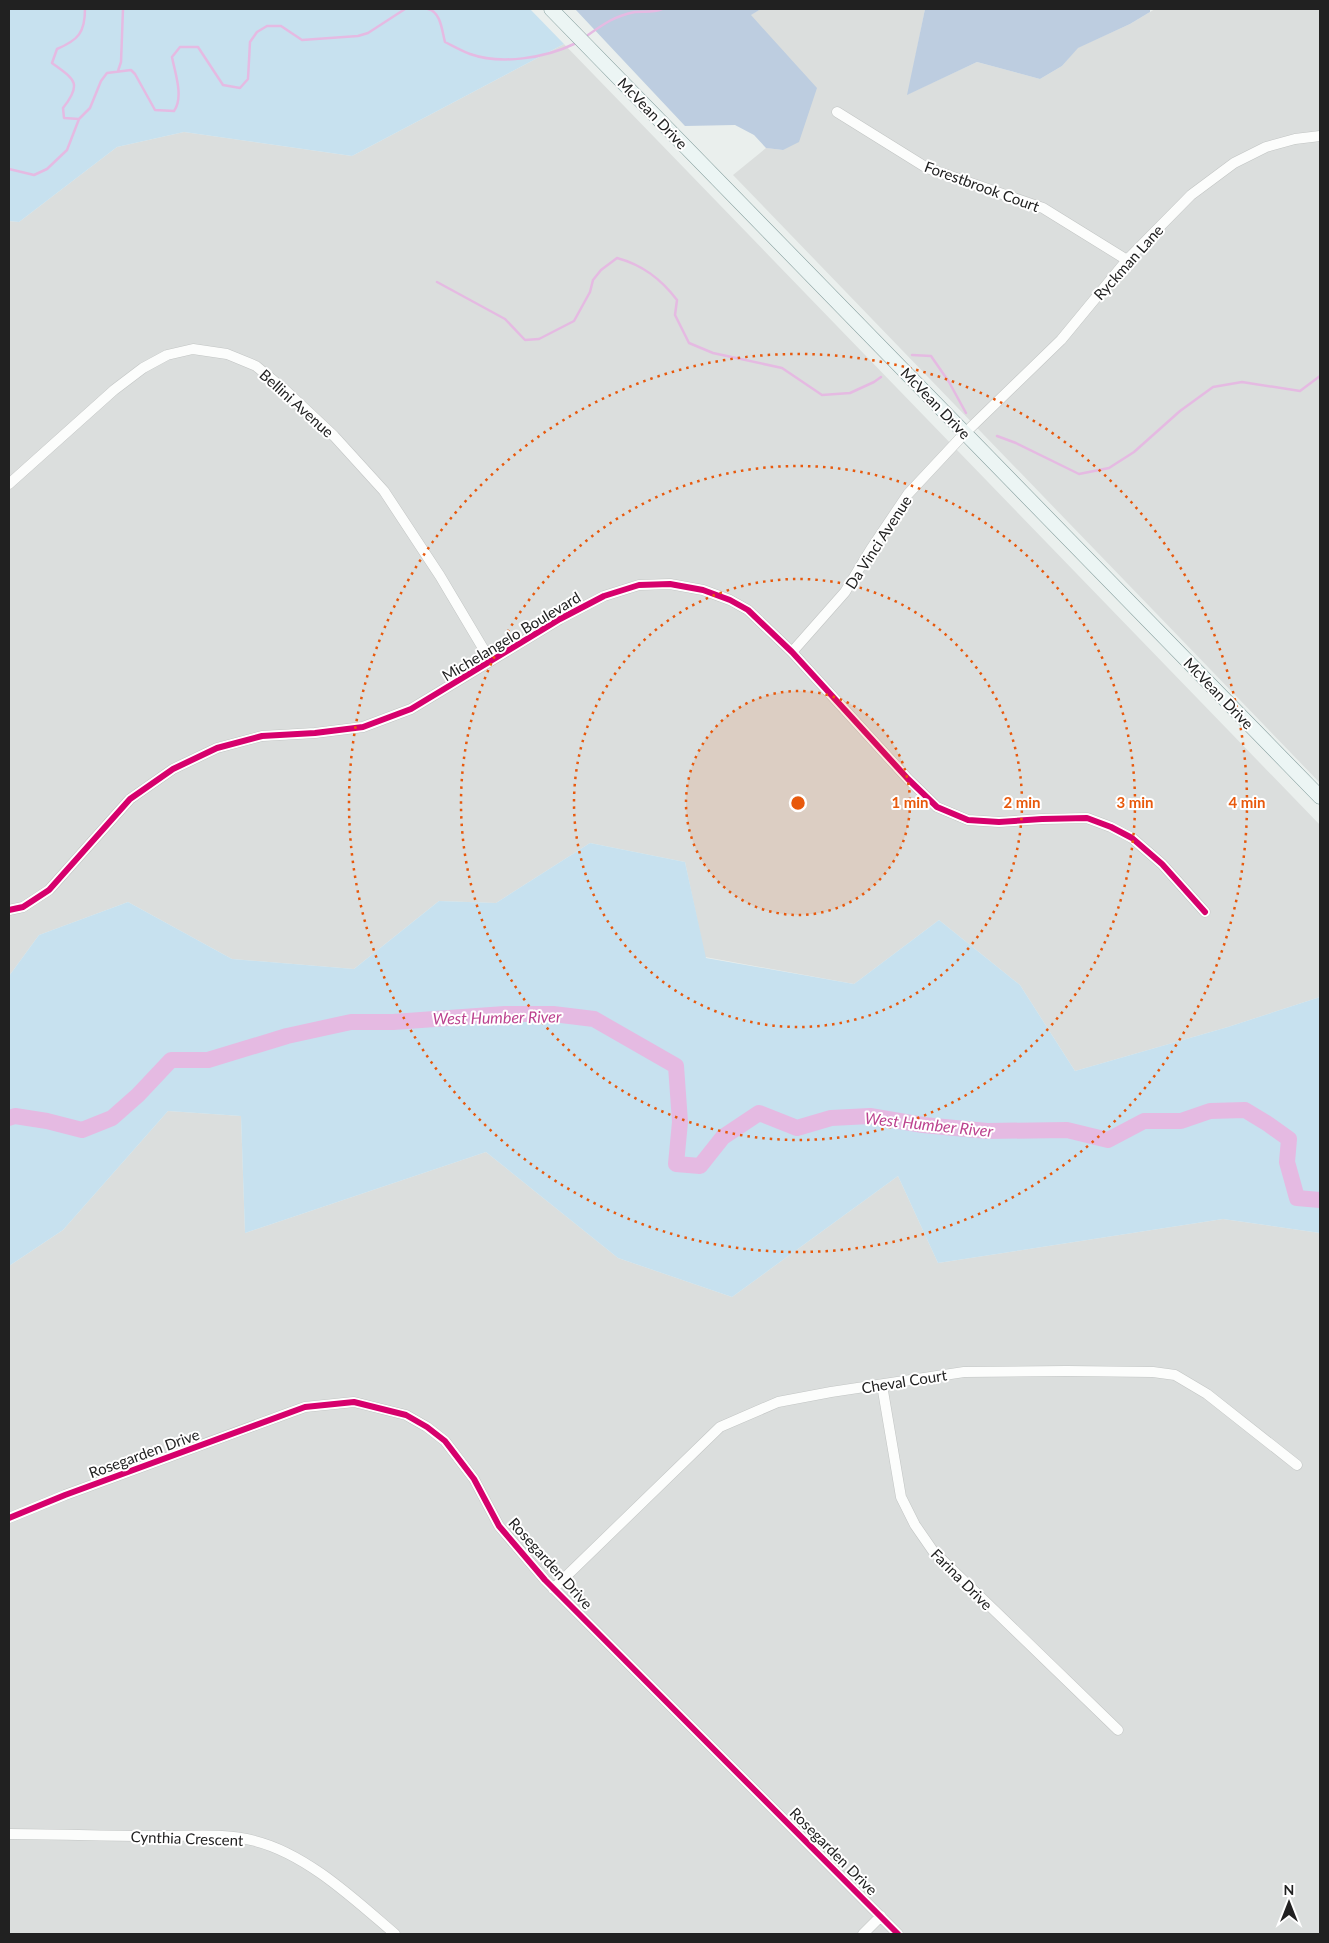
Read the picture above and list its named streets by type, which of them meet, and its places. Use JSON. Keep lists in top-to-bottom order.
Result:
{
  "streets": {
    "main road": ["McVean Drive"],
    "street": [
      "Forestbrook Court",
      "Ryckman Lane",
      "Bellini Avenue",
      "Da Vinci Avenue",
      "Michelangelo Boulevard",
      "Cheval Court",
      "Rosegarden Drive",
      "Farina Drive",
      "Cynthia Crescent"
    ]
  },
  "crossings": [
    ["McVean Drive", "Ryckman Lane"],
    ["McVean Drive", "Da Vinci Avenue"],
    ["Forestbrook Court", "Ryckman Lane"],
    ["Ryckman Lane", "Da Vinci Avenue"],
    ["Bellini Avenue", "Michelangelo Boulevard"],
    ["Da Vinci Avenue", "Michelangelo Boulevard"],
    ["Cheval Court", "Rosegarden Drive"],
    ["Cheval Court", "Farina Drive"]
  ],
  "water": ["West Humber River"],
  "north": "top",
  "rings": [
    "1 min",
    "2 min",
    "3 min",
    "4 min"
  ]
}
